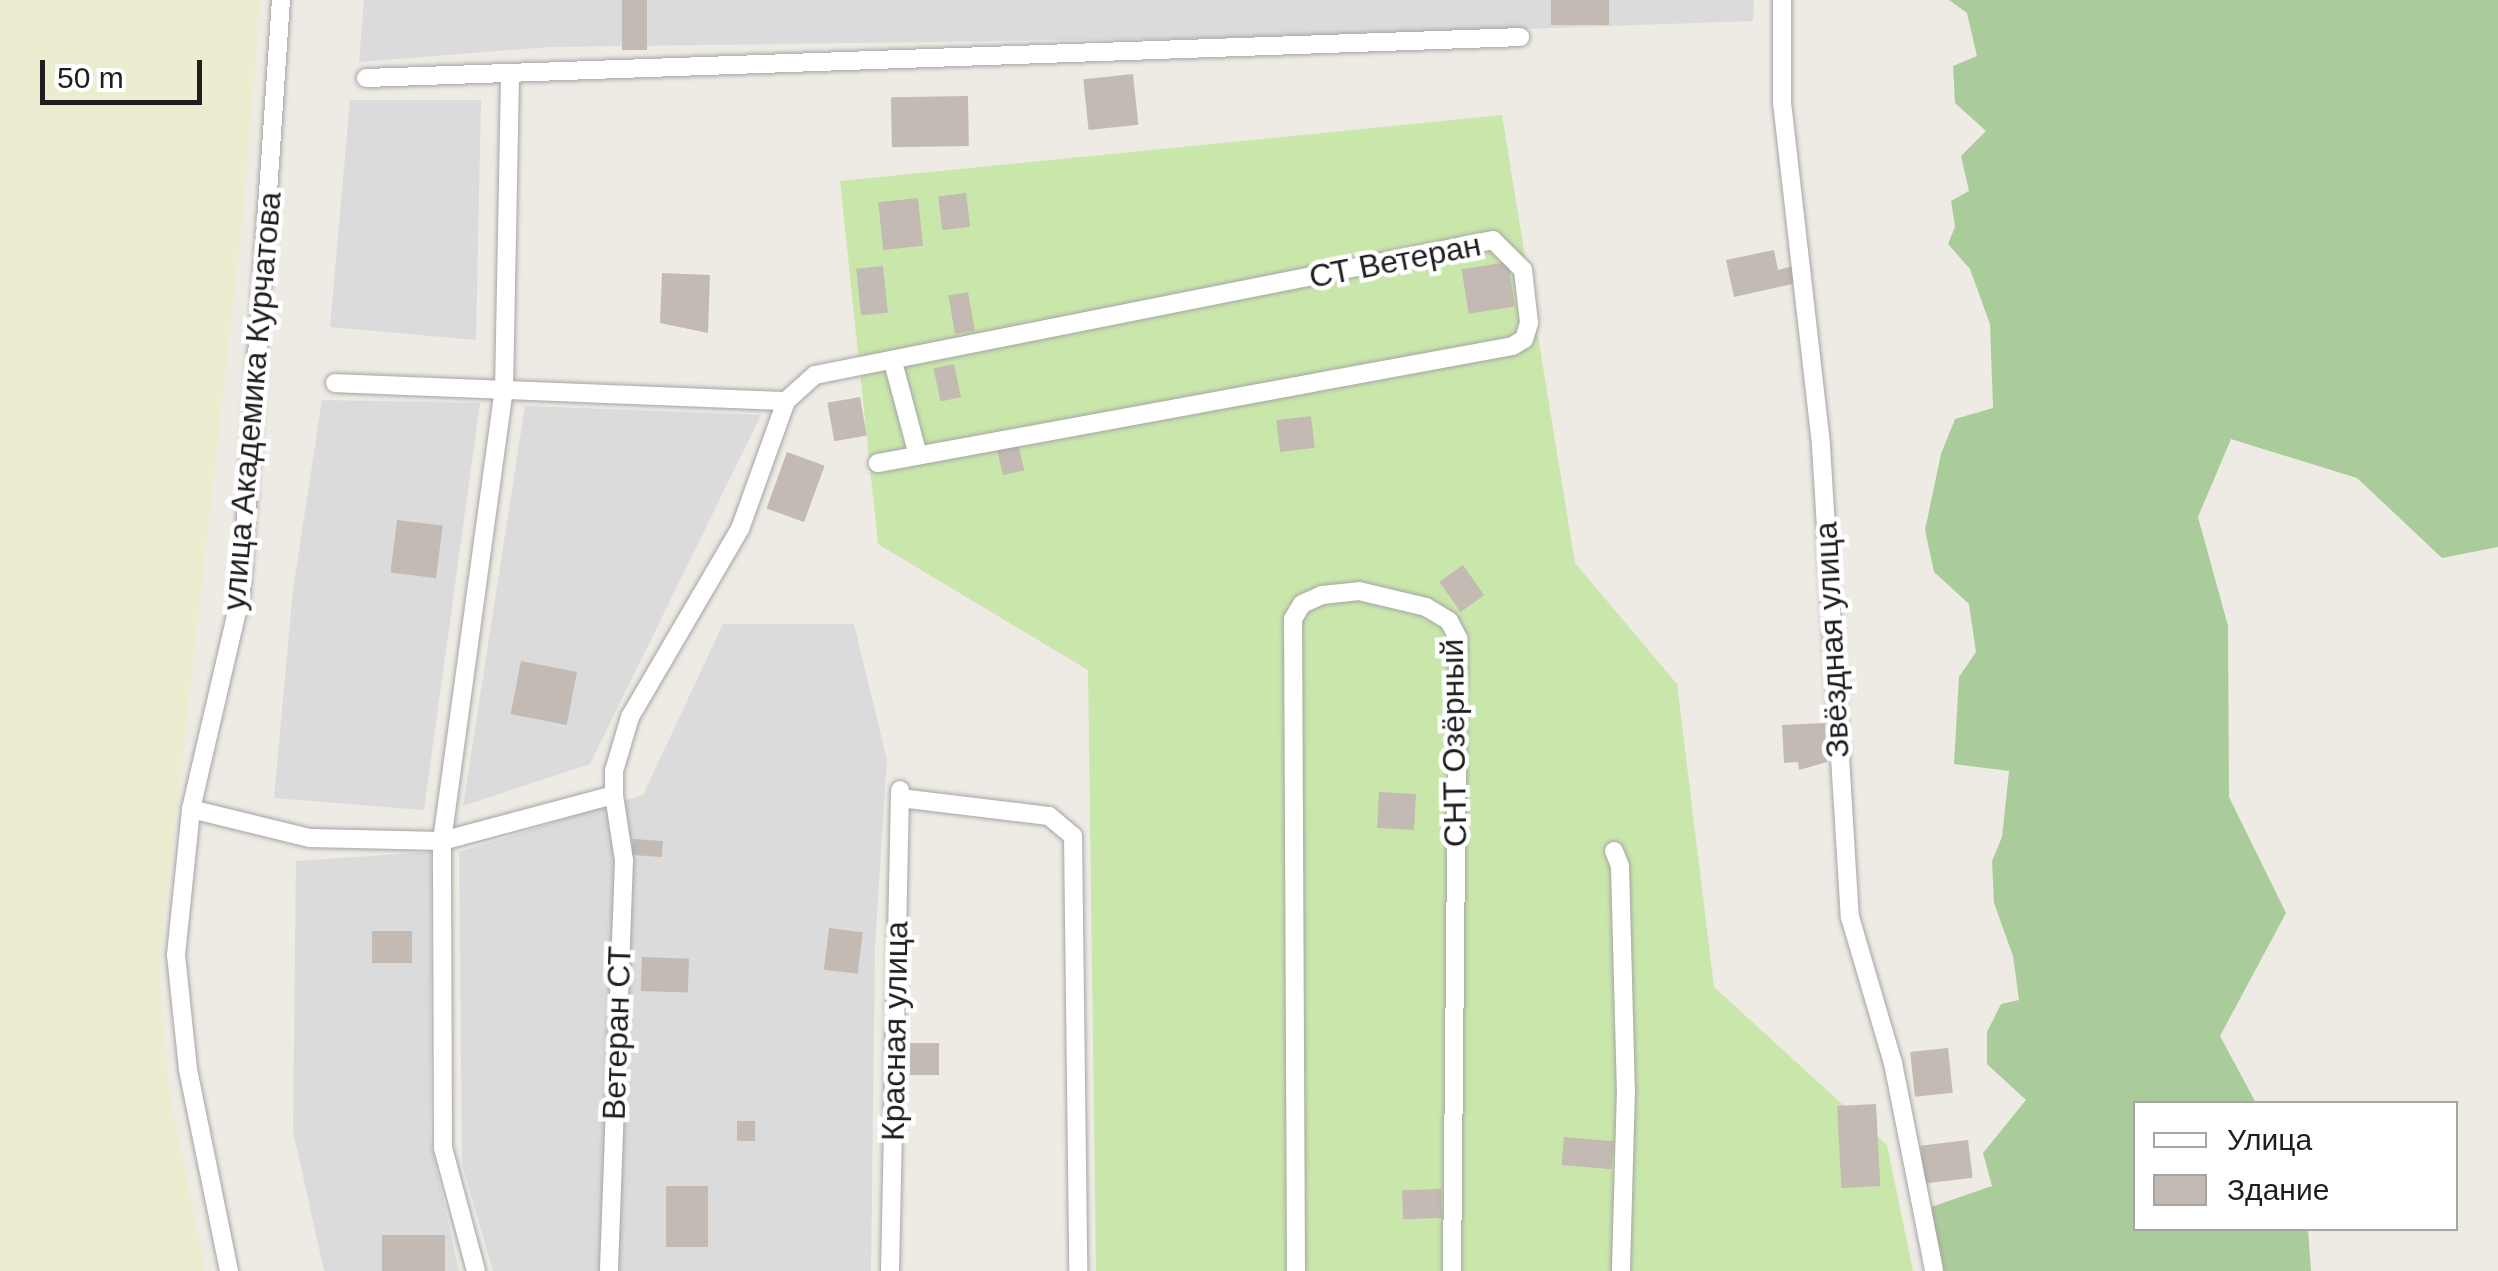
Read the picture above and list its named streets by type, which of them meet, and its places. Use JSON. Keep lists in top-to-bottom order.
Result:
{
  "streets": {
    "street": [
      "СТ Ветеран",
      "улица Академика Курчатова",
      "Звёздная улица",
      "СНТ Озёрный",
      "Красная улица",
      "Ветеран СТ"
    ]
  },
  "crossings": [
    ["СТ Ветеран", "Ветеран СТ"]
  ],
  "legend": ["Улица", "Здание"],
  "scale_bar": "50 m"
}
